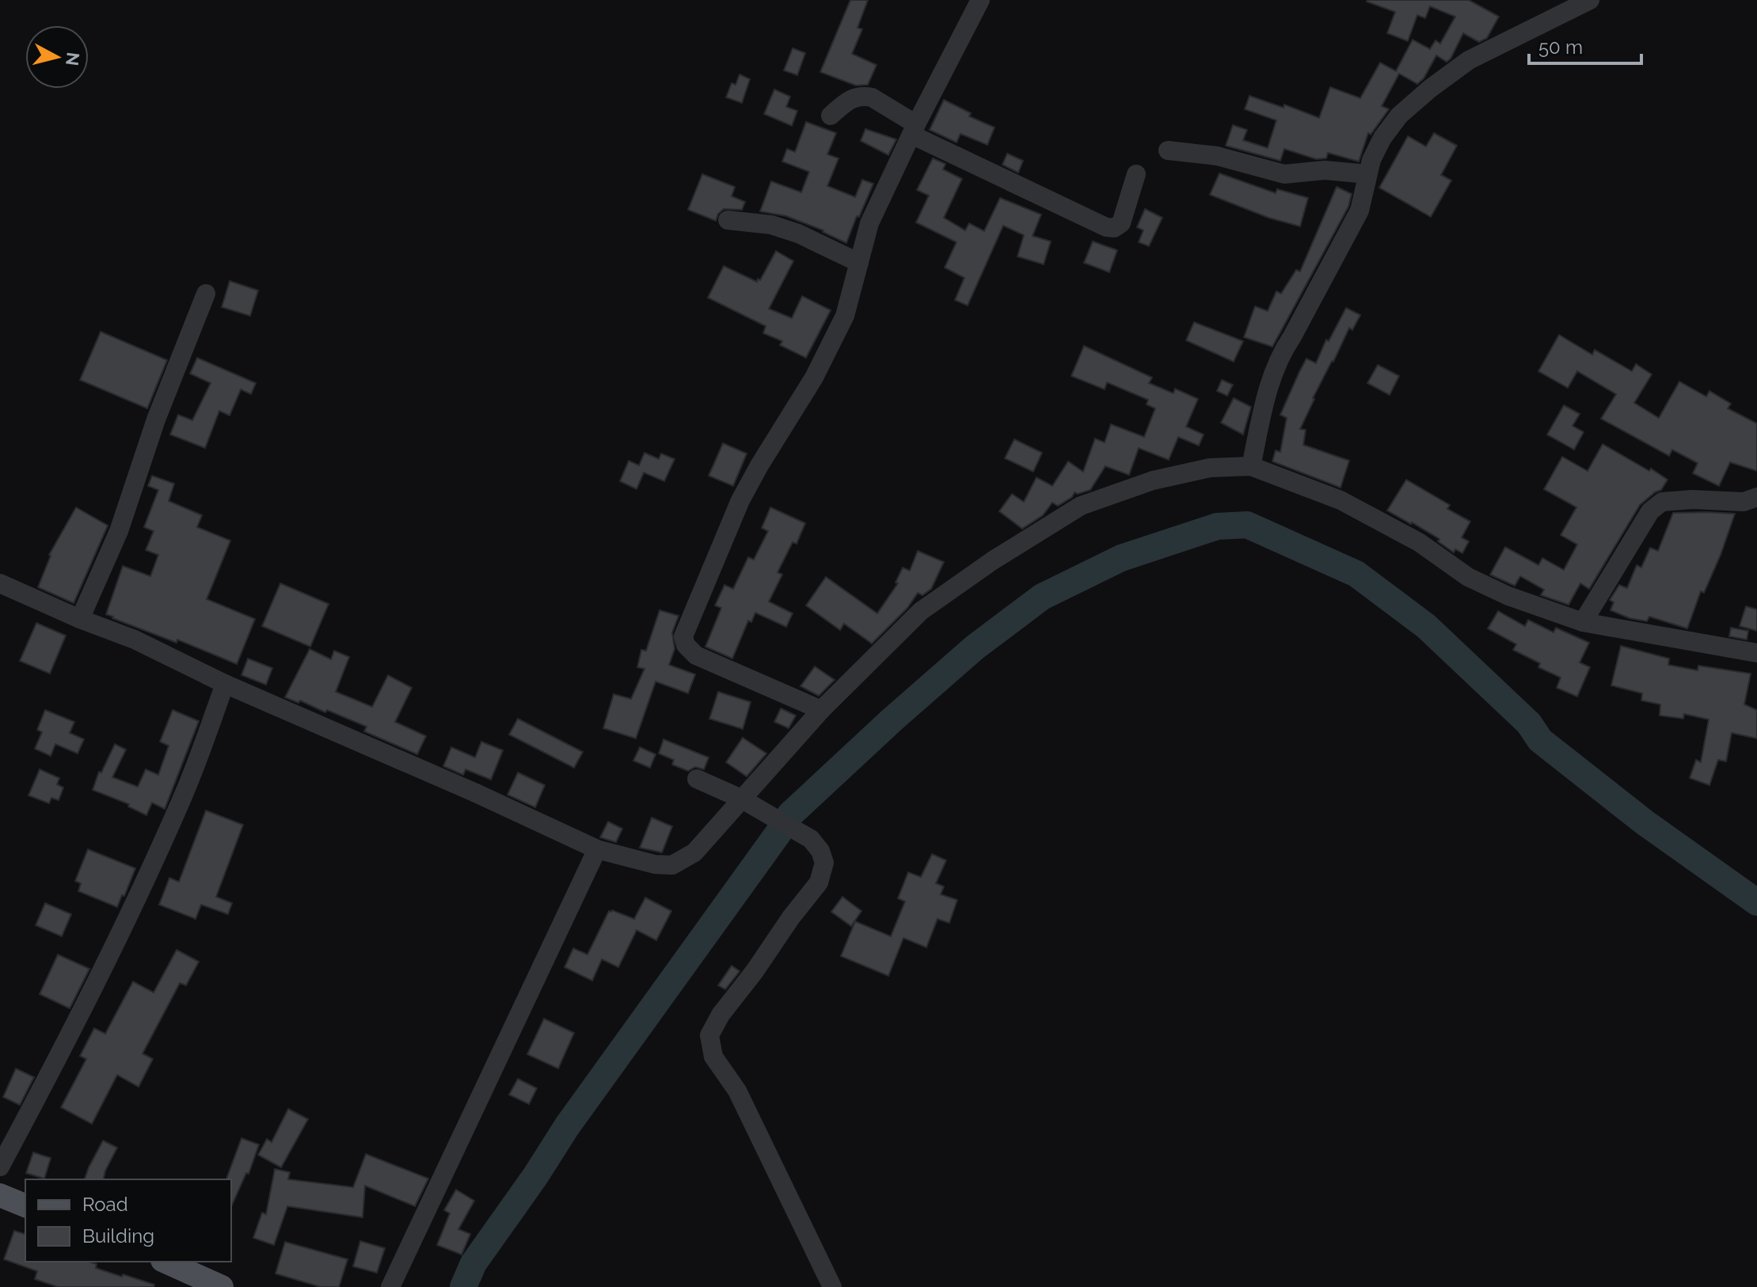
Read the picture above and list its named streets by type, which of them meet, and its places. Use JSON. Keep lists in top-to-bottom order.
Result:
{
  "legend": ["Road", "Building"],
  "scale_bar": "50 m",
  "north": "right"
}
